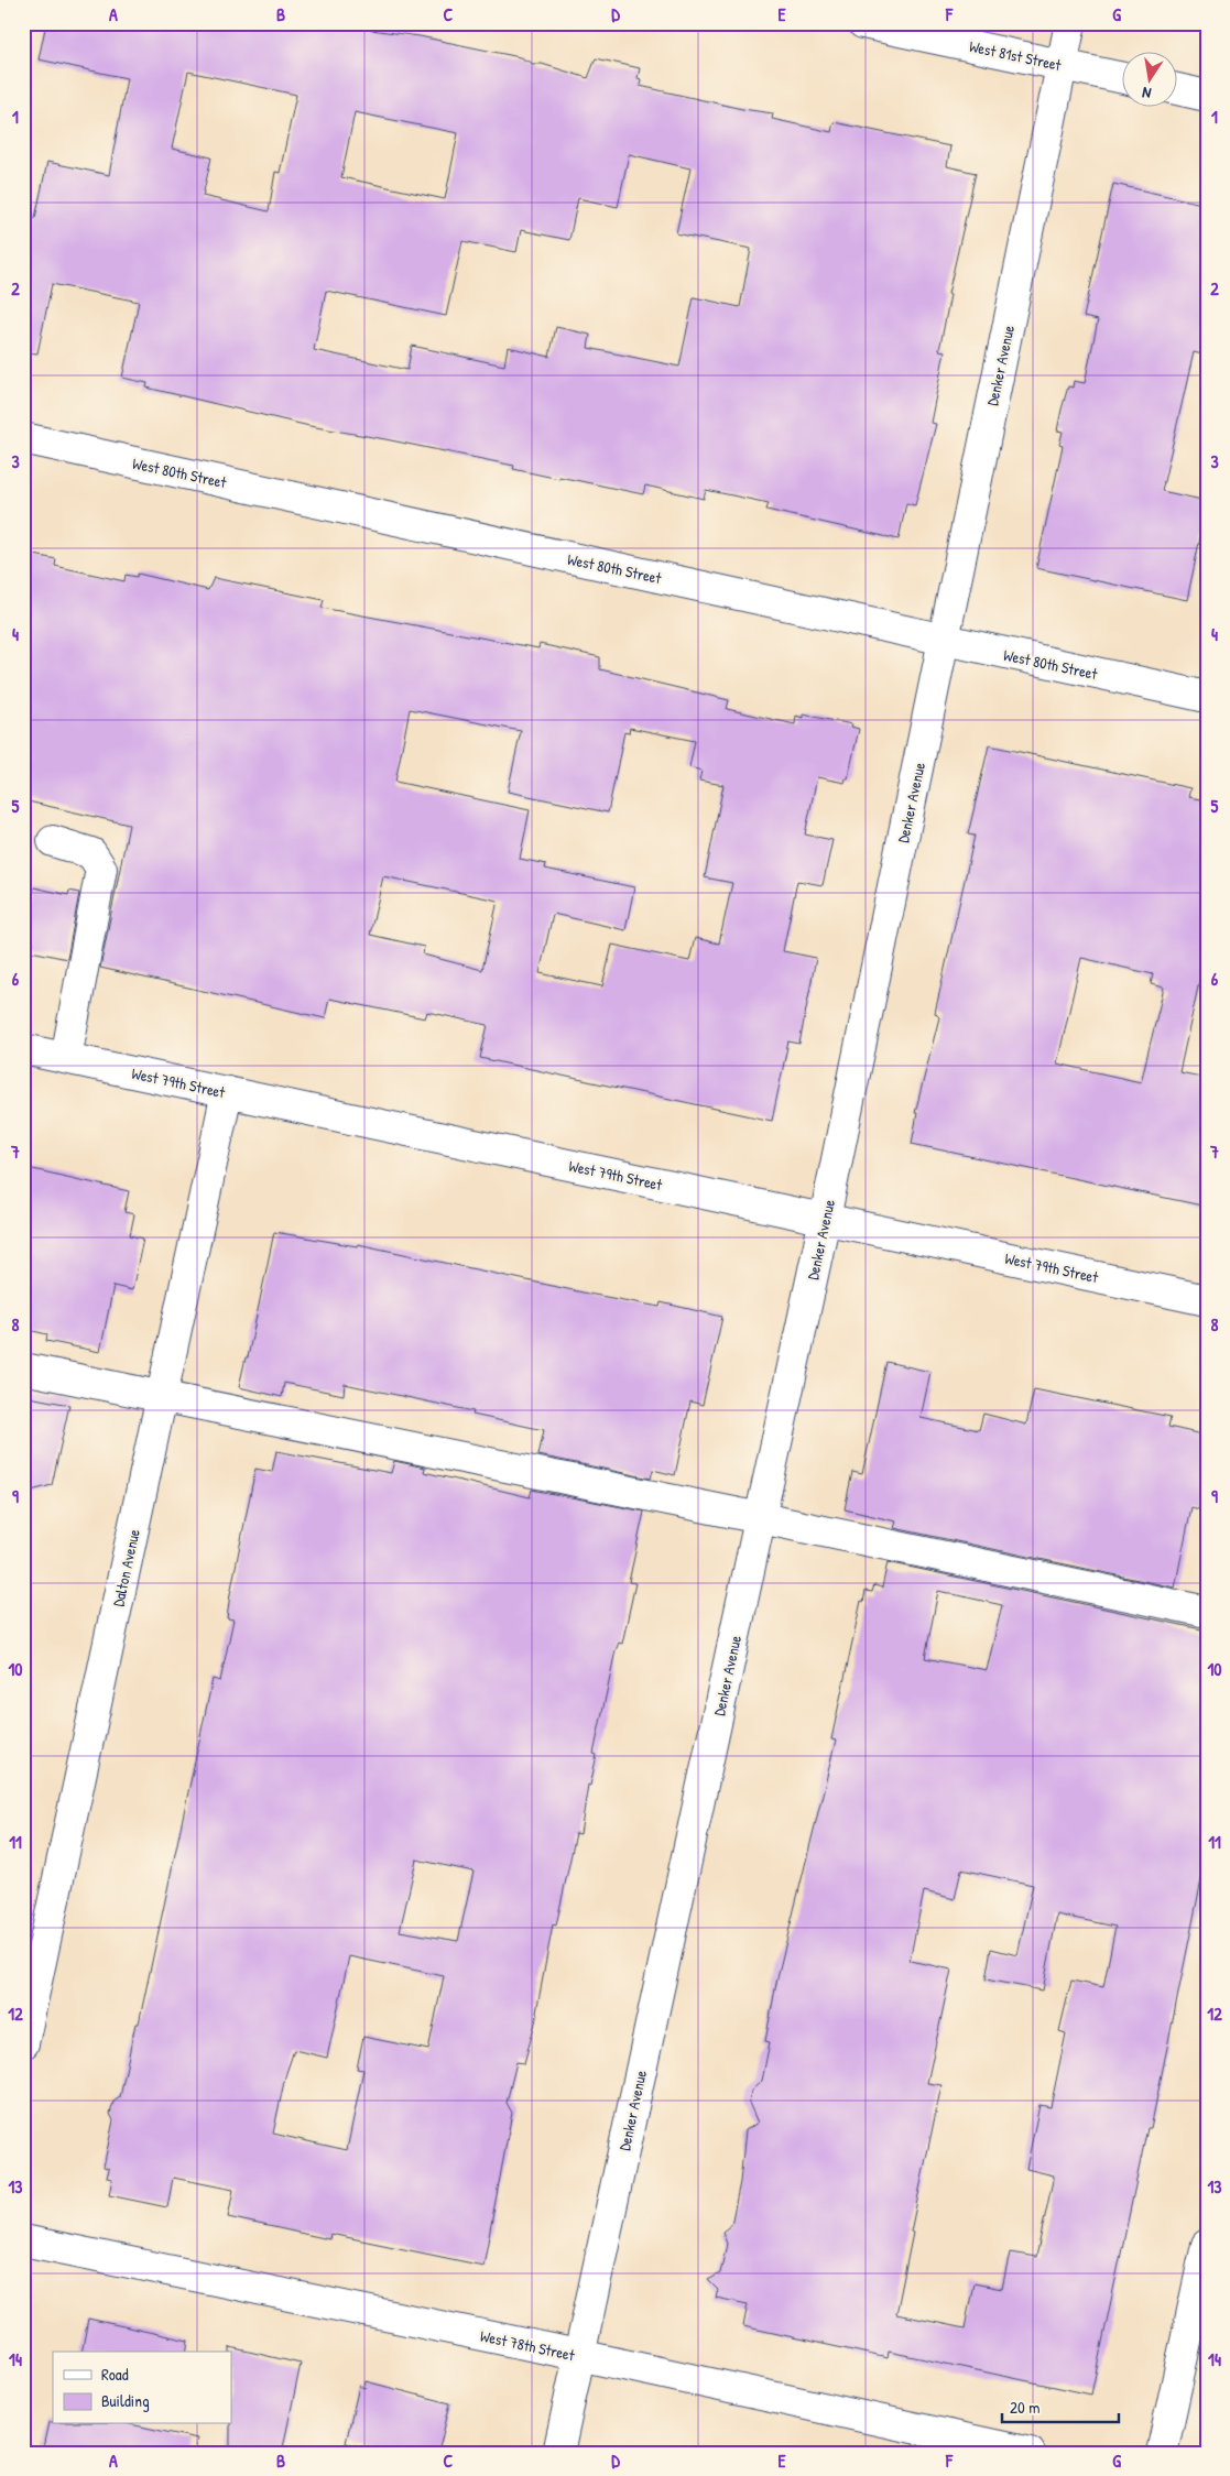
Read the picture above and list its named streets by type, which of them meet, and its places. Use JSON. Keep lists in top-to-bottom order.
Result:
{
  "streets": {
    "street": [
      "West 81st Street",
      "Denker Avenue",
      "West 80th Street",
      "West 79th Street",
      "Dalton Avenue",
      "West 78th Street"
    ]
  },
  "crossings": [
    ["West 81st Street", "Denker Avenue"],
    ["Denker Avenue", "West 80th Street"],
    ["Denker Avenue", "West 79th Street"],
    ["Denker Avenue", "West 78th Street"],
    ["West 79th Street", "Dalton Avenue"]
  ],
  "legend": ["Road", "Building"],
  "scale_bar": "20 m",
  "north": "bottom",
  "grid": {
    "columns": [
      "A",
      "B",
      "C",
      "D",
      "E",
      "F",
      "G"
    ],
    "rows": [
      "1",
      "2",
      "3",
      "4",
      "5",
      "6",
      "7",
      "8",
      "9",
      "10",
      "11",
      "12",
      "13",
      "14"
    ]
  }
}
